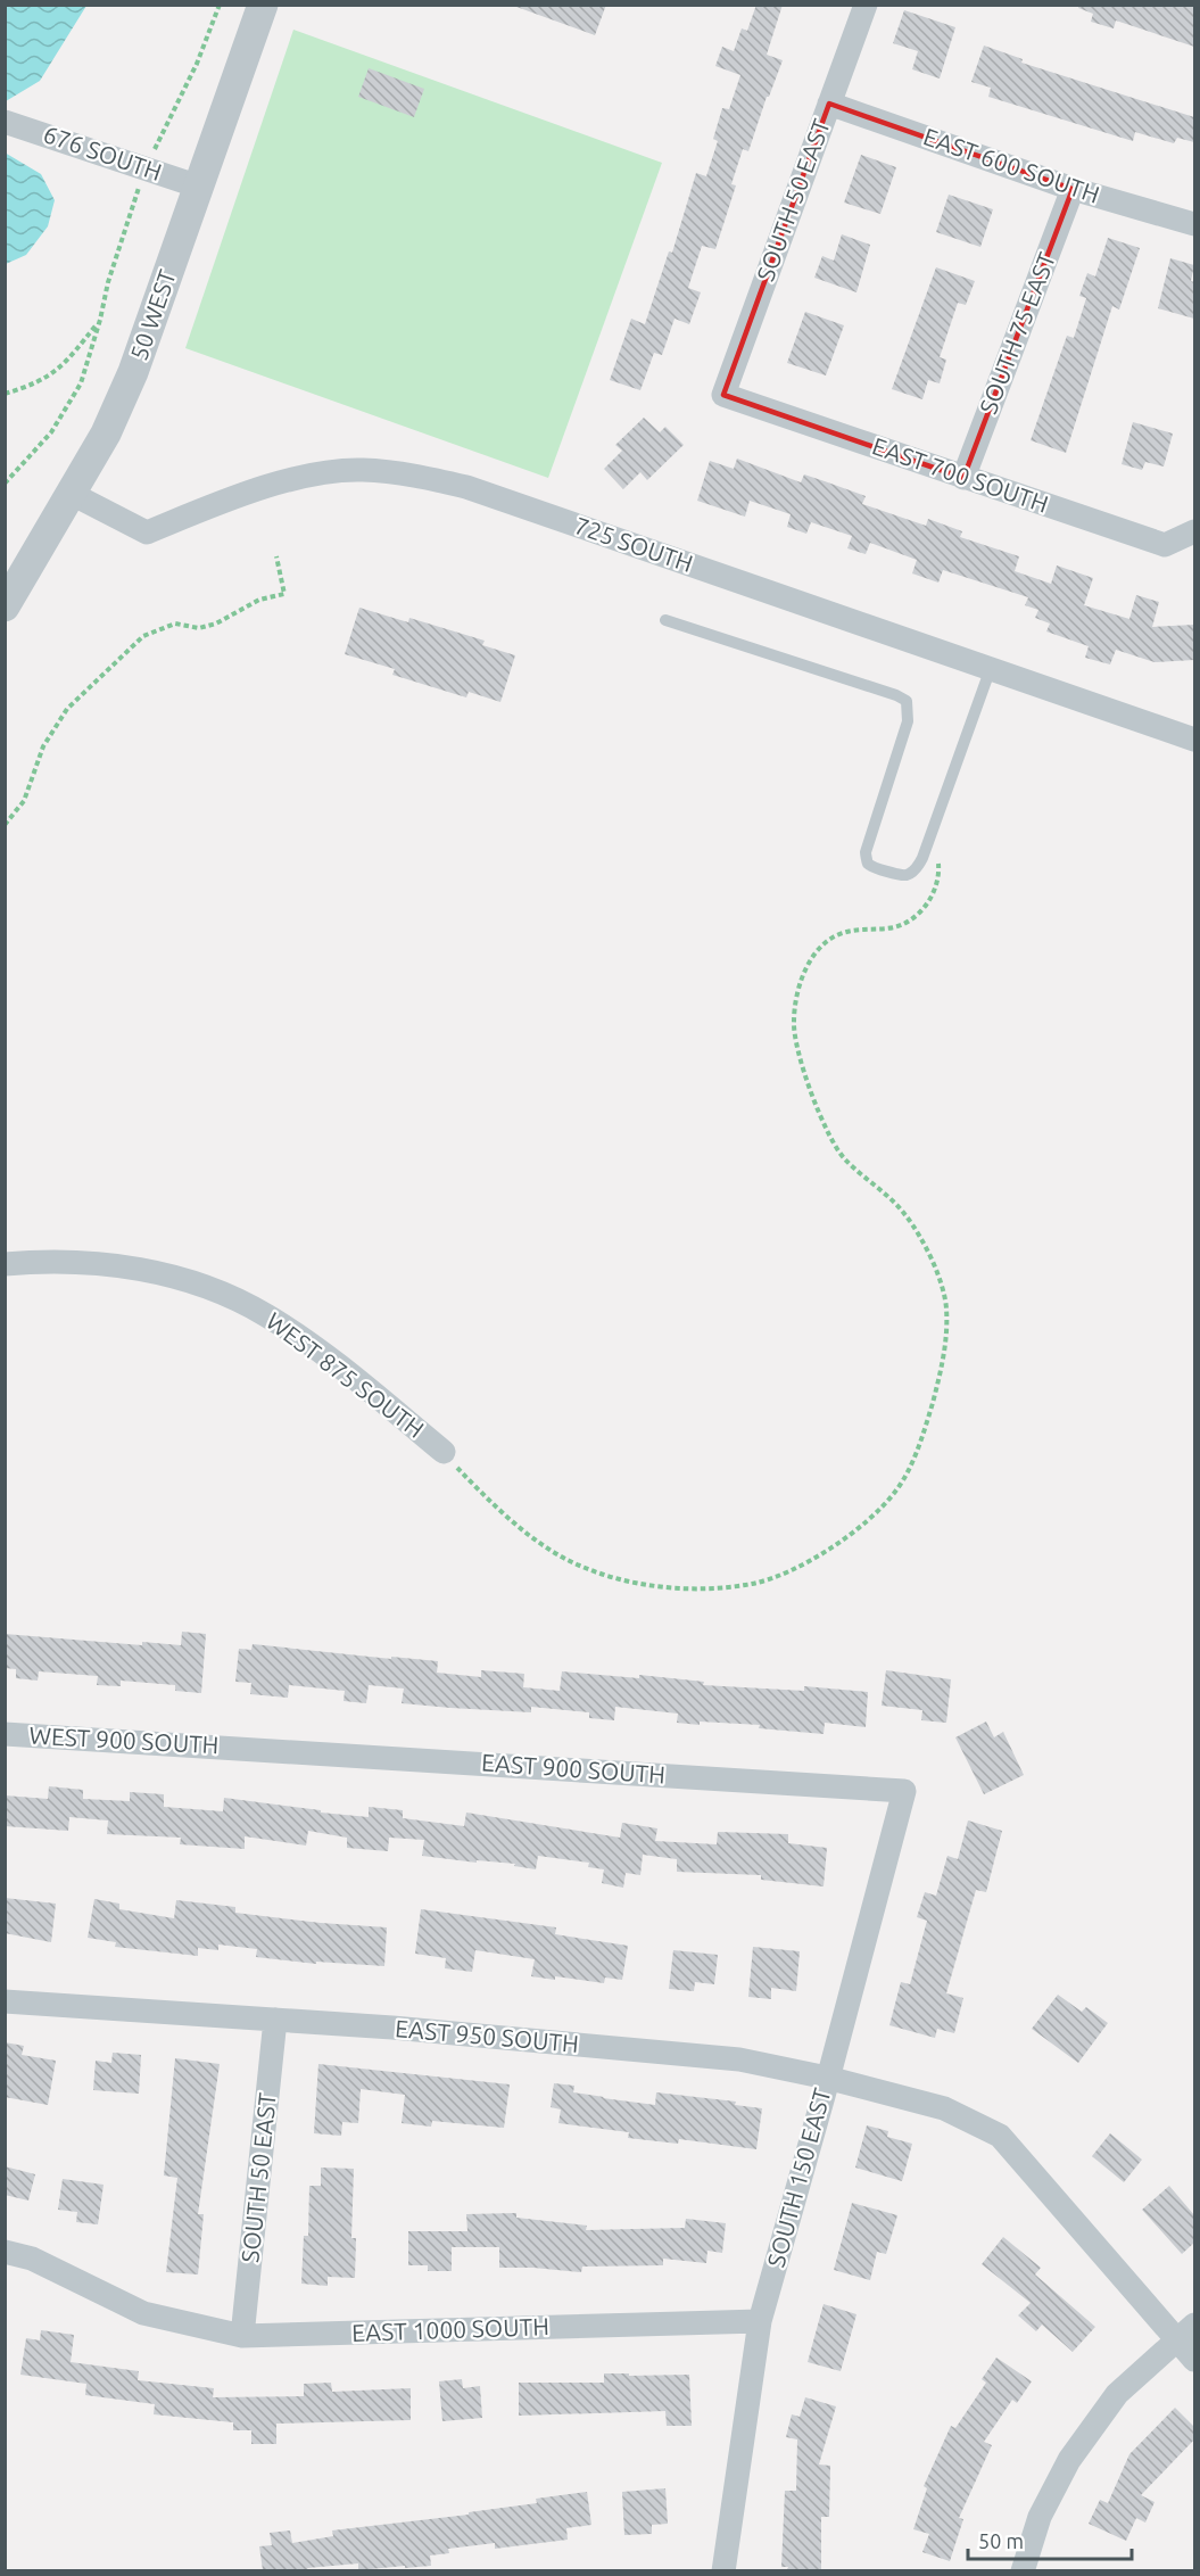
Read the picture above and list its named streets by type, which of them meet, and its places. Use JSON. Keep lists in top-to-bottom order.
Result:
{
  "streets": {
    "street": [
      "676 SOUTH",
      "EAST 600 SOUTH",
      "SOUTH 50 EAST",
      "50 WEST",
      "SOUTH 75 EAST",
      "EAST 700 SOUTH",
      "725 SOUTH",
      "WEST 875 SOUTH",
      "WEST 900 SOUTH",
      "EAST 900 SOUTH",
      "EAST 950 SOUTH",
      "SOUTH 150 EAST",
      "EAST 1000 SOUTH"
    ]
  },
  "crossings": [
    ["676 SOUTH", "50 WEST"],
    ["EAST 600 SOUTH", "SOUTH 50 EAST"],
    ["EAST 600 SOUTH", "SOUTH 75 EAST"],
    ["SOUTH 50 EAST", "EAST 700 SOUTH"],
    ["SOUTH 50 EAST", "EAST 950 SOUTH"],
    ["SOUTH 50 EAST", "EAST 1000 SOUTH"],
    ["50 WEST", "725 SOUTH"],
    ["SOUTH 75 EAST", "EAST 700 SOUTH"],
    ["WEST 900 SOUTH", "EAST 900 SOUTH"],
    ["EAST 900 SOUTH", "SOUTH 150 EAST"],
    ["EAST 950 SOUTH", "SOUTH 150 EAST"],
    ["SOUTH 150 EAST", "EAST 1000 SOUTH"]
  ],
  "scale_bar": "50 m"
}
